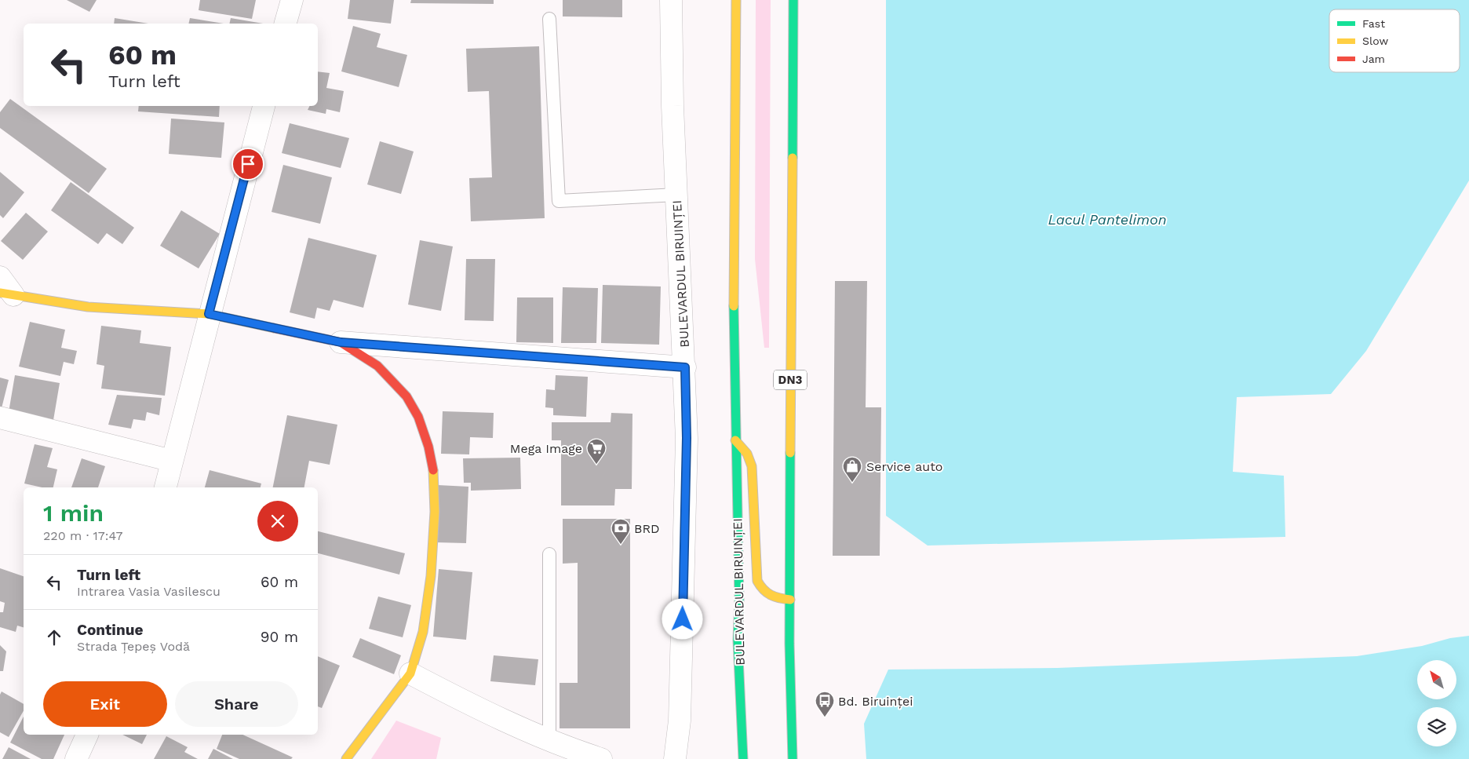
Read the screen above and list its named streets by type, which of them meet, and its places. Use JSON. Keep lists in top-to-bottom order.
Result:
{
  "streets": {
    "main road": ["BULEVARDUL BIRUINȚEI", "DN3"]
  },
  "water": ["Lacul Pantelimon"],
  "places": {
    "supermarket": ["Mega Image"],
    "shop": ["Service auto"],
    "bank": ["BRD"],
    "bus stop": ["Bd. Biruinței"]
  },
  "legend": ["Fast", "Slow", "Jam"],
  "north": "top left",
  "page": {
    "turn": ["60 m", "Turn left"],
    "heading": ["1 min", "220 m · 17:47"],
    "list": [
      {
        "name": "Turn left",
        "note": "Intrarea Vasia Vasilescu",
        "value": "60 m"
      },
      {
        "name": "Continue",
        "note": "Strada Țepeș Vodă",
        "value": "90 m"
      }
    ],
    "buttons": ["Exit", "Share"]
  }
}
